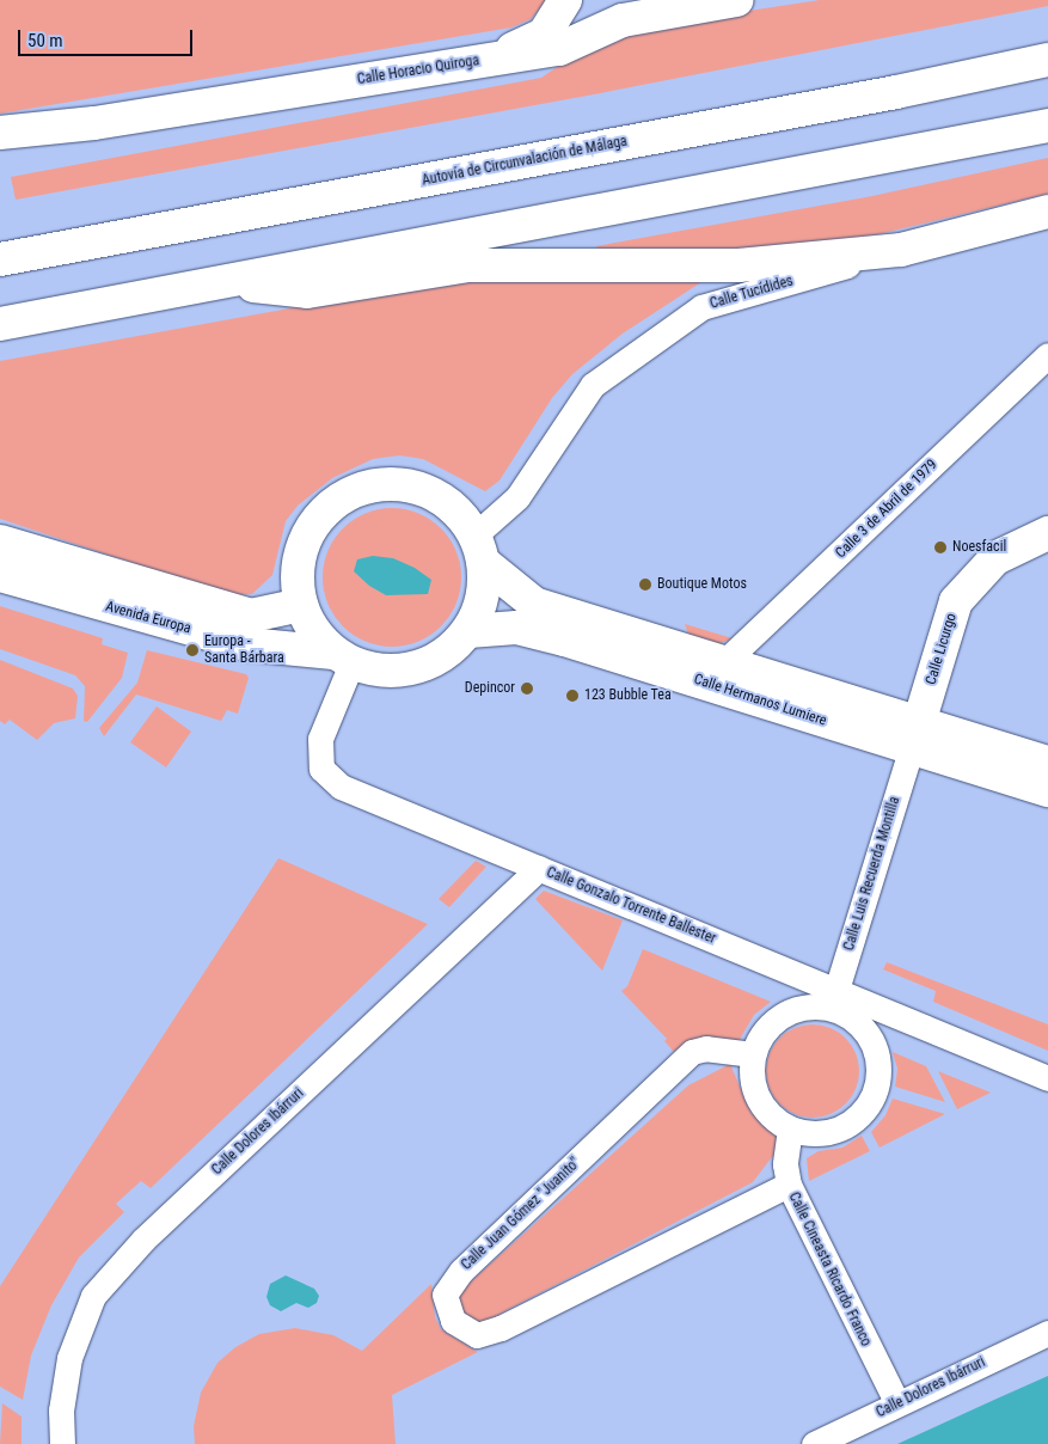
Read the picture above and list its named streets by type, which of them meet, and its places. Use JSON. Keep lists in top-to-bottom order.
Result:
{
  "streets": {
    "main road": [
      "Calle Horacio Quiroga",
      "Autovía de Circunvalación de Málaga",
      "Calle Tucídides",
      "Avenida Europa",
      "Calle Licurgo",
      "Calle Hermanos Lumiere"
    ],
    "street": [
      "Calle 3 de Abril de 1979",
      "Calle Luis Recuerda Montilla",
      "Calle Gonzalo Torrente Ballester",
      "Calle Dolores Ibárruri",
      "Calle Juan Gómez \"Juanito\"",
      "Calle Cineasta Ricardo Franco"
    ]
  },
  "crossings": [
    ["Calle Tucídides", "Avenida Europa"],
    ["Calle Tucídides", "Calle Hermanos Lumiere"],
    ["Calle Tucídides", "Calle Gonzalo Torrente Ballester"],
    ["Calle 3 de Abril de 1979", "Calle Hermanos Lumiere"],
    ["Avenida Europa", "Calle Hermanos Lumiere"],
    ["Avenida Europa", "Calle Gonzalo Torrente Ballester"],
    ["Calle Licurgo", "Calle Hermanos Lumiere"],
    ["Calle Licurgo", "Calle Luis Recuerda Montilla"],
    ["Calle Hermanos Lumiere", "Calle Luis Recuerda Montilla"],
    ["Calle Hermanos Lumiere", "Calle Gonzalo Torrente Ballester"],
    ["Calle Luis Recuerda Montilla", "Calle Gonzalo Torrente Ballester"],
    ["Calle Luis Recuerda Montilla", "Calle Juan Gómez \"Juanito\""],
    ["Calle Luis Recuerda Montilla", "Calle Cineasta Ricardo Franco"],
    ["Calle Gonzalo Torrente Ballester", "Calle Dolores Ibárruri"],
    ["Calle Gonzalo Torrente Ballester", "Calle Juan Gómez \"Juanito\""],
    ["Calle Gonzalo Torrente Ballester", "Calle Cineasta Ricardo Franco"],
    ["Calle Dolores Ibárruri", "Calle Cineasta Ricardo Franco"],
    ["Calle Juan Gómez \"Juanito\"", "Calle Cineasta Ricardo Franco"]
  ],
  "places": [
    "Noesfacil",
    "Boutique Motos",
    "Europa - Santa Bárbara",
    "Depincor",
    "123 Bubble Tea"
  ],
  "scale_bar": "50 m"
}
